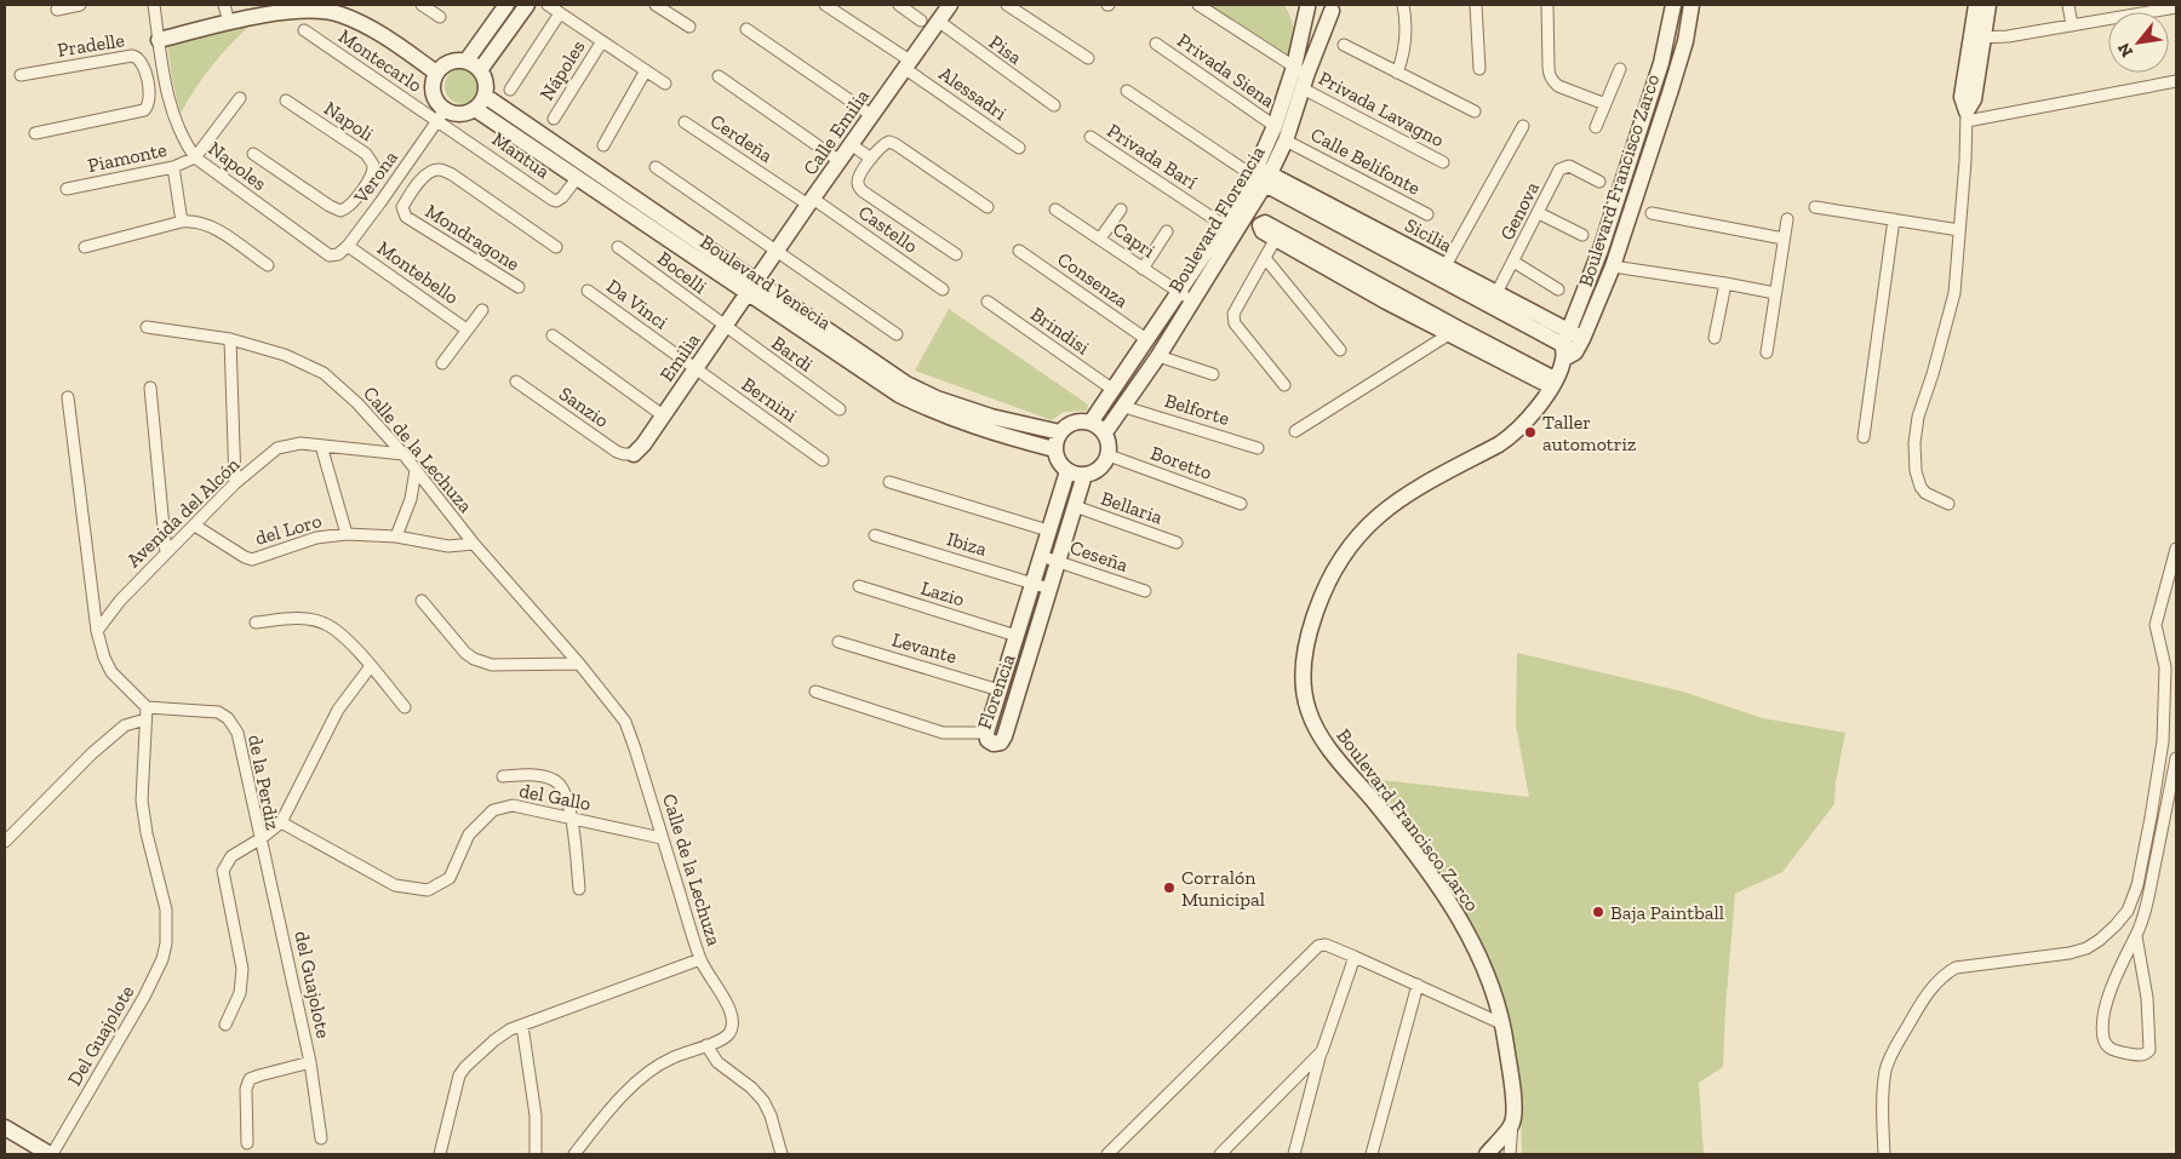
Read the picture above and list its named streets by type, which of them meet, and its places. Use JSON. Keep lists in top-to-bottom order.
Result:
{
  "streets": {
    "street": [
      "Pradelle",
      "Pisa",
      "Montecarlo",
      "Nápoles",
      "Privada Siena",
      "Alessadri",
      "Privada Lavagno",
      "Napoli",
      "Calle Emilia",
      "Cerdeña",
      "Mantua",
      "Privada Barí",
      "Piamonte",
      "Calle Belifonte",
      "Napoles",
      "Verona",
      "Boulevard Francisco Zarco",
      "Genova",
      "Boulevard Florencia",
      "Castello",
      "Sicilia",
      "Mondragone",
      "Capri",
      "Montebello",
      "Bocelli",
      "Consenza",
      "Boulevard Venecia",
      "Da Vinci",
      "Brindisi",
      "Bardi",
      "Emilia",
      "Bernini",
      "Sanzio",
      "Belforte",
      "Calle de la Lechuza",
      "Boretto",
      "Bellaria",
      "Avenida del Alcón",
      "del Loro",
      "Ibiza",
      "Ceseña",
      "Lazio",
      "Levante",
      "Florencia",
      "de la Perdiz",
      "del Gallo",
      "del Guajolote",
      "Del Guajolote"
    ]
  },
  "crossings": [
    ["Pisa", "Calle Emilia"],
    ["Montecarlo", "Mantua"],
    ["Montecarlo", "Verona"],
    ["Montecarlo", "Boulevard Venecia"],
    ["Privada Siena", "Boulevard Florencia"],
    ["Alessadri", "Calle Emilia"],
    ["Privada Lavagno", "Boulevard Florencia"],
    ["Calle Emilia", "Cerdeña"],
    ["Calle Emilia", "Castello"],
    ["Calle Emilia", "Boulevard Venecia"],
    ["Calle Emilia", "Emilia"],
    ["Cerdeña", "Castello"],
    ["Mantua", "Verona"],
    ["Mantua", "Boulevard Venecia"],
    ["Privada Barí", "Boulevard Florencia"],
    ["Piamonte", "Napoles"],
    ["Calle Belifonte", "Boulevard Florencia"],
    ["Napoles", "Verona"],
    ["Verona", "Montebello"],
    ["Verona", "Boulevard Venecia"],
    ["Boulevard Francisco Zarco", "Sicilia"],
    ["Genova", "Sicilia"],
    ["Boulevard Florencia", "Sicilia"],
    ["Boulevard Florencia", "Capri"],
    ["Boulevard Florencia", "Consenza"],
    ["Boulevard Florencia", "Boulevard Venecia"],
    ["Boulevard Florencia", "Brindisi"],
    ["Boulevard Florencia", "Belforte"],
    ["Boulevard Florencia", "Boretto"],
    ["Boulevard Florencia", "Florencia"],
    ["Bocelli", "Bardi"],
    ["Bocelli", "Emilia"],
    ["Boulevard Venecia", "Emilia"],
    ["Boulevard Venecia", "Boretto"],
    ["Boulevard Venecia", "Florencia"],
    ["Da Vinci", "Emilia"],
    ["Da Vinci", "Bernini"],
    ["Bardi", "Emilia"],
    ["Emilia", "Bernini"],
    ["Emilia", "Sanzio"],
    ["Calle de la Lechuza", "Avenida del Alcón"],
    ["Calle de la Lechuza", "del Loro"],
    ["Calle de la Lechuza", "del Gallo"],
    ["Boretto", "Florencia"],
    ["Bellaria", "Florencia"],
    ["Avenida del Alcón", "del Loro"],
    ["Ibiza", "Florencia"],
    ["Ceseña", "Florencia"],
    ["Lazio", "Florencia"],
    ["Levante", "Florencia"],
    ["de la Perdiz", "del Gallo"],
    ["de la Perdiz", "del Guajolote"],
    ["de la Perdiz", "Del Guajolote"]
  ],
  "places": ["Taller automotriz", "Corralón Municipal", "Baja Paintball"],
  "north": "bottom left"
}
